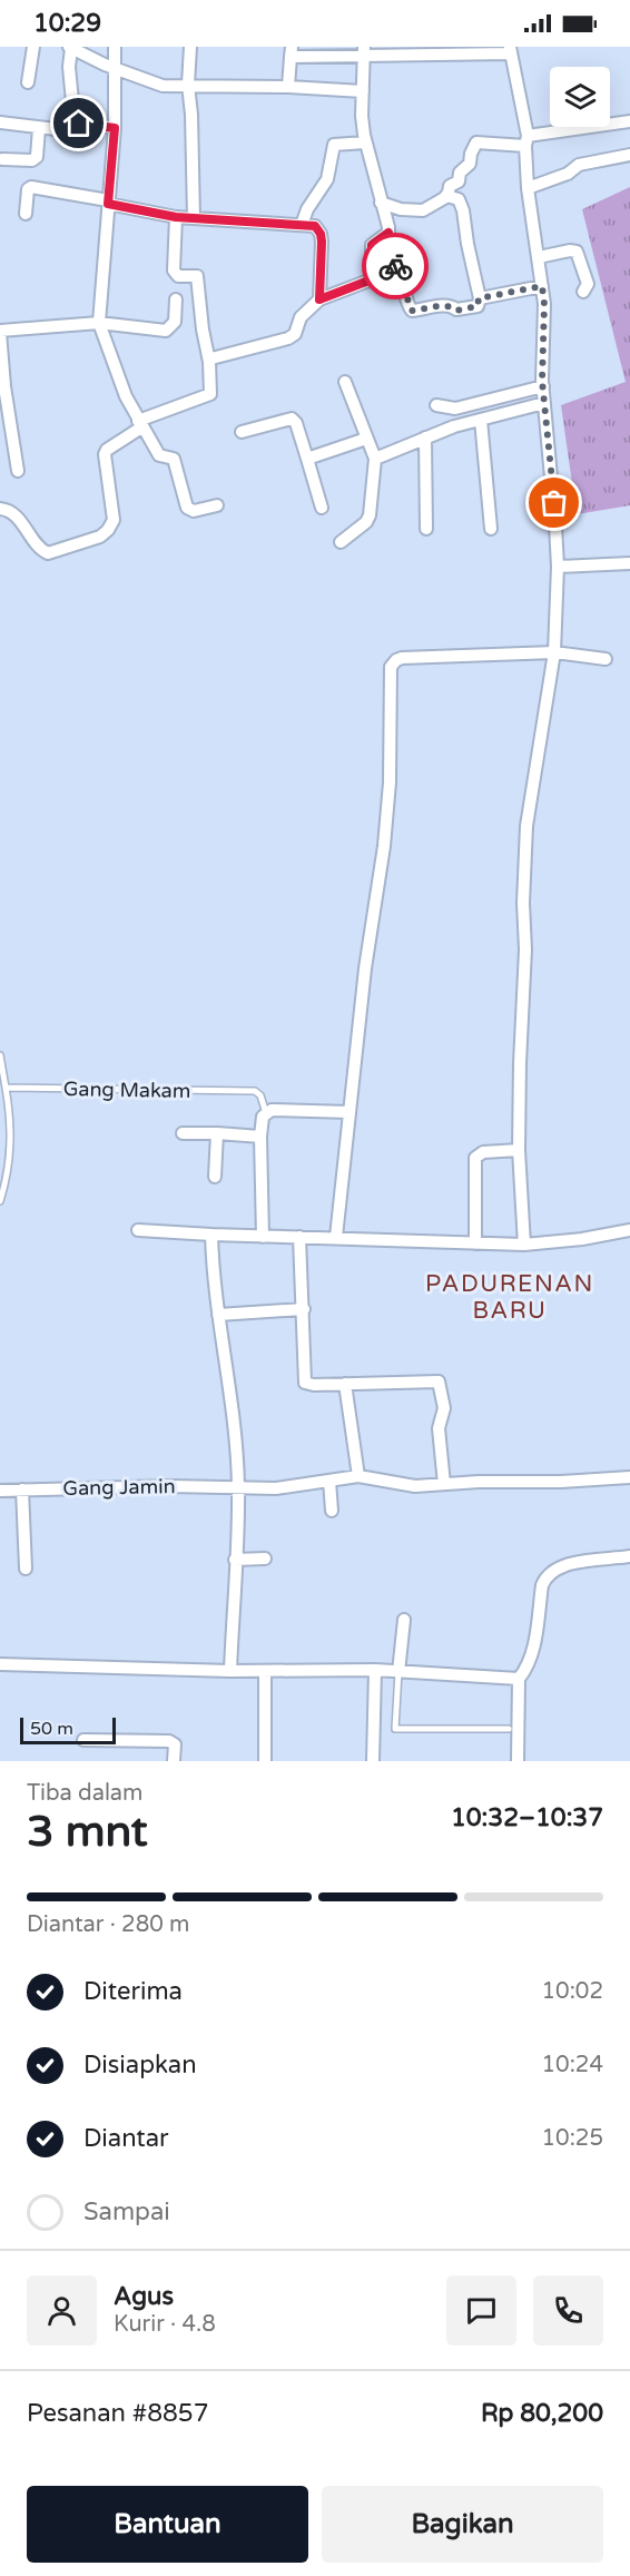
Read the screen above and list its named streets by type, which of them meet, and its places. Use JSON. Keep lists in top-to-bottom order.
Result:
{
  "streets": {
    "street": ["Gang Jamin"],
    "lane": ["Gang Makam"]
  },
  "districts": ["PADURENAN BARU"],
  "scale_bar": "50 m",
  "page": {
    "status": "10:29",
    "scale": "50 m",
    "heading": ["3 mnt", "Tiba dalam", "10:32–10:37"],
    "panel": [
      "Agus",
      "Kurir · 4.8",
      "Pesanan #8857",
      "Rp 80,200"
    ],
    "bar": "Diantar · 280 m",
    "list": [
      ["Diterima", "10:02"],
      ["Disiapkan", "10:24"],
      ["Diantar", "10:25"],
      "Sampai"
    ],
    "buttons": ["Bantuan", "Bagikan"]
  }
}
